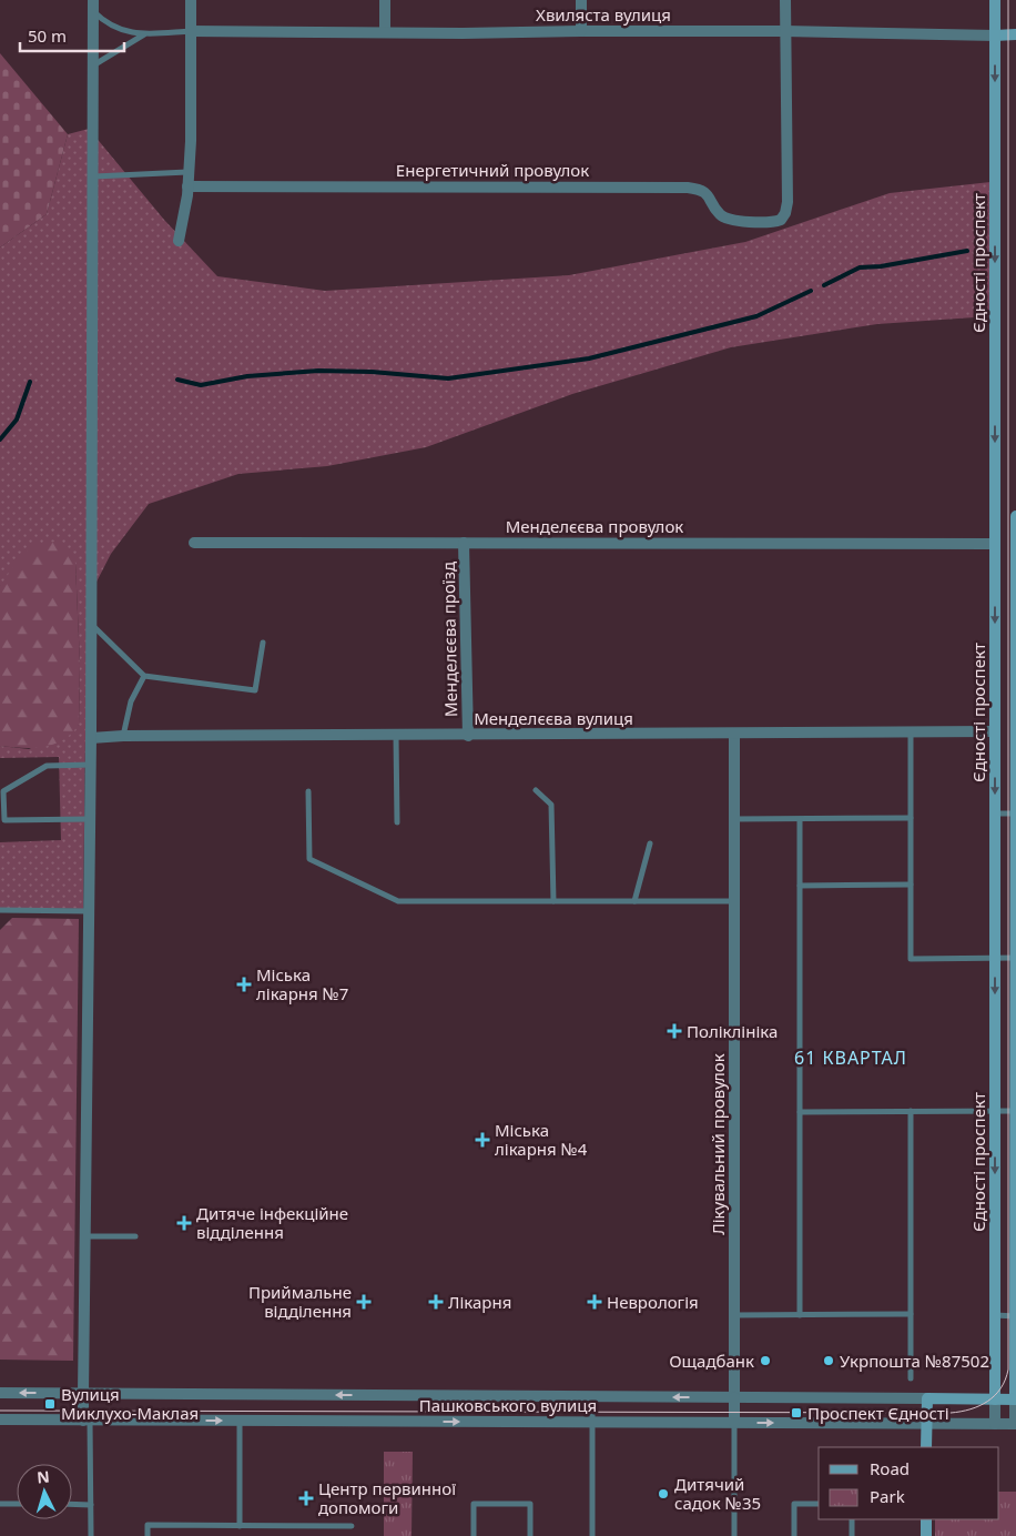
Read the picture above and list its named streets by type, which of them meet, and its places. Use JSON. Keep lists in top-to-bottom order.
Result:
{
  "streets": {
    "main road": [
      "Хвиляста вулиця",
      "Єдності проспект",
      "Менделєєва вулиця",
      "Пашковського вулиця"
    ],
    "street": [
      "Енергетичний провулок",
      "Менделєєва провулок",
      "Менделєєва проїзд",
      "Лікувальний провулок"
    ]
  },
  "crossings": [
    ["Хвиляста вулиця", "Енергетичний провулок"],
    ["Хвиляста вулиця", "Єдності проспект"],
    ["Єдності проспект", "Менделєєва провулок"],
    ["Єдності проспект", "Менделєєва вулиця"],
    ["Єдності проспект", "Пашковського вулиця"],
    ["Менделєєва провулок", "Менделєєва проїзд"],
    ["Менделєєва проїзд", "Менделєєва вулиця"],
    ["Менделєєва вулиця", "Лікувальний провулок"],
    ["Лікувальний провулок", "Пашковського вулиця"]
  ],
  "districts": ["61 КВАРТАЛ"],
  "places": {
    "health": [
      "Міська лікарня №7",
      "Поліклініка",
      "Міська лікарня №4",
      "Дитяче інфекційне відділення",
      "Приймальне відділення",
      "Лікарня",
      "Неврологія",
      "Центр первинної допомоги"
    ],
    "other": ["Ощадбанк", "Укрпошта №87502", "Дитячий садок №35"],
    "transit": ["Вулиця Миклухо-Маклая", "Проспект Єдності"]
  },
  "legend": ["Road", "Park"],
  "scale_bar": "50 m",
  "north": "top"
}
